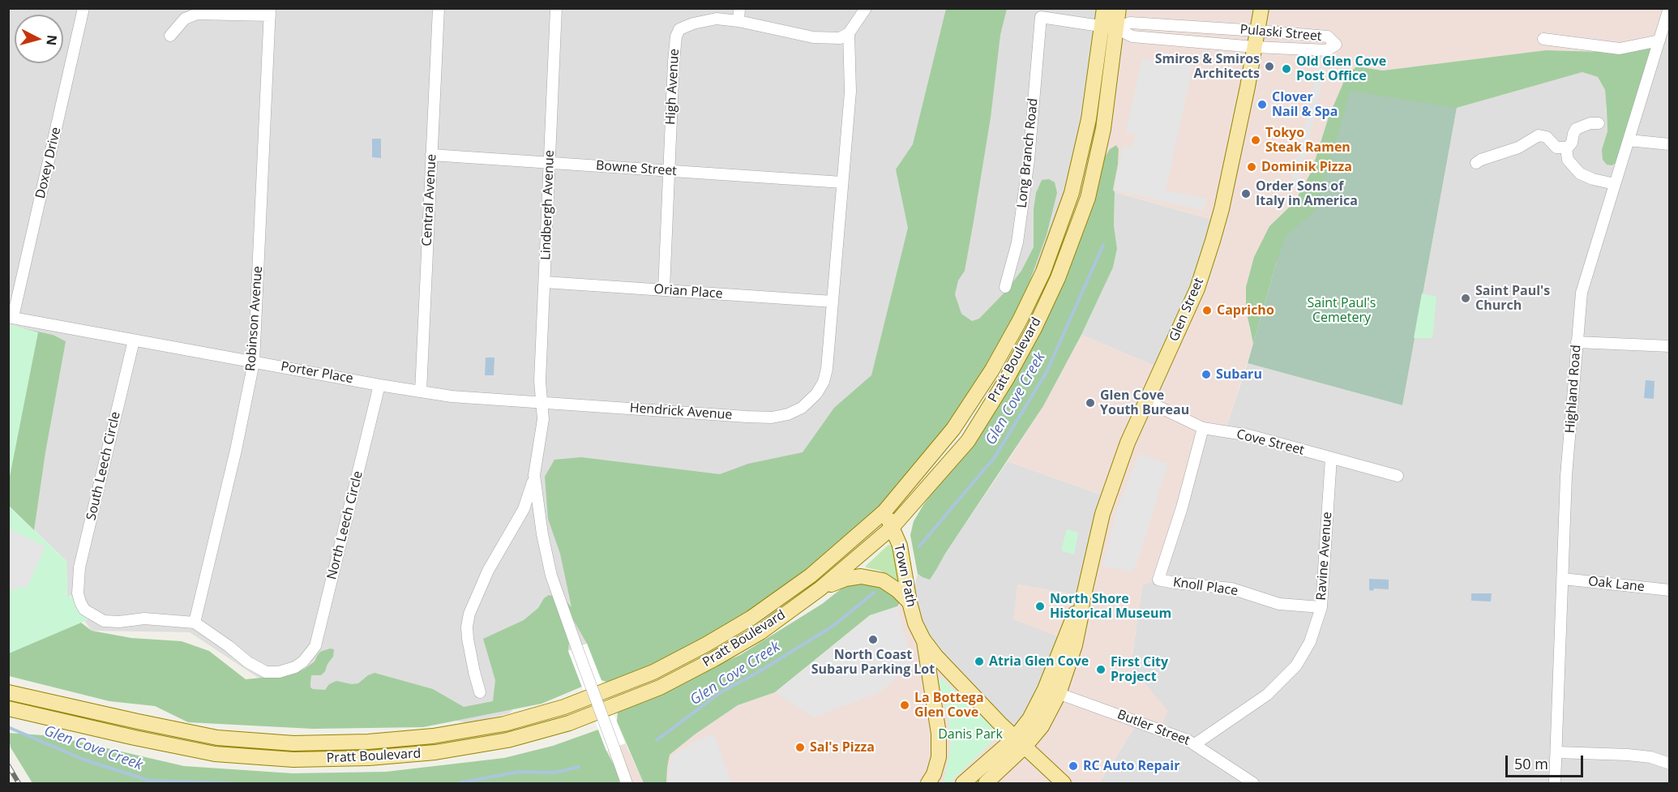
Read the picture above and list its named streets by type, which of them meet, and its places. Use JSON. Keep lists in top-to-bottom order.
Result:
{
  "streets": {
    "main road": ["Glen Street", "Pratt Boulevard", "Town Path"],
    "street": [
      "Pulaski Street",
      "High Avenue",
      "Long Branch Road",
      "Doxey Drive",
      "Bowne Street",
      "Central Avenue",
      "Lindbergh Avenue",
      "Orian Place",
      "Robinson Avenue",
      "Porter Place",
      "Highland Road",
      "Hendrick Avenue",
      "Cove Street",
      "South Leech Circle",
      "North Leech Circle",
      "Ravine Avenue",
      "Oak Lane",
      "Knoll Place",
      "Butler Street"
    ]
  },
  "crossings": [
    ["Pulaski Street", "Long Branch Road"],
    ["Pulaski Street", "Glen Street"],
    ["Pulaski Street", "Pratt Boulevard"],
    ["High Avenue", "Bowne Street"],
    ["High Avenue", "Orian Place"],
    ["High Avenue", "Hendrick Avenue"],
    ["Doxey Drive", "Porter Place"],
    ["Bowne Street", "Central Avenue"],
    ["Bowne Street", "Lindbergh Avenue"],
    ["Bowne Street", "Hendrick Avenue"],
    ["Central Avenue", "Porter Place"],
    ["Lindbergh Avenue", "Orian Place"],
    ["Lindbergh Avenue", "Porter Place"],
    ["Lindbergh Avenue", "Hendrick Avenue"],
    ["Orian Place", "Hendrick Avenue"],
    ["Glen Street", "Cove Street"],
    ["Glen Street", "Town Path"],
    ["Glen Street", "Butler Street"],
    ["Robinson Avenue", "Porter Place"],
    ["Robinson Avenue", "South Leech Circle"],
    ["Robinson Avenue", "North Leech Circle"],
    ["Pratt Boulevard", "Town Path"],
    ["Porter Place", "Hendrick Avenue"],
    ["Porter Place", "South Leech Circle"],
    ["Porter Place", "North Leech Circle"],
    ["Highland Road", "Oak Lane"],
    ["Cove Street", "Ravine Avenue"],
    ["Cove Street", "Knoll Place"],
    ["South Leech Circle", "North Leech Circle"],
    ["Ravine Avenue", "Knoll Place"],
    ["Ravine Avenue", "Butler Street"]
  ],
  "water": ["Glen Cove Creek"],
  "parks": ["Saint Paul's Cemetery", "Danis Park"],
  "places": [
    "Smiros & Smiros Architects",
    "Old Glen Cove Post Office",
    "Clover Nail & Spa",
    "Tokyo Steak Ramen",
    "Dominik Pizza",
    "Order Sons of Italy in America",
    "Saint Paul's Church",
    "Capricho",
    "Subaru",
    "Glen Cove Youth Bureau",
    "North Shore Historical Museum",
    "North Coast Subaru Parking Lot",
    "Atria Glen Cove",
    "First City Project",
    "La Bottega Glen Cove",
    "Sal's Pizza",
    "RC Auto Repair"
  ],
  "scale_bar": "50 m",
  "north": "right"
}
